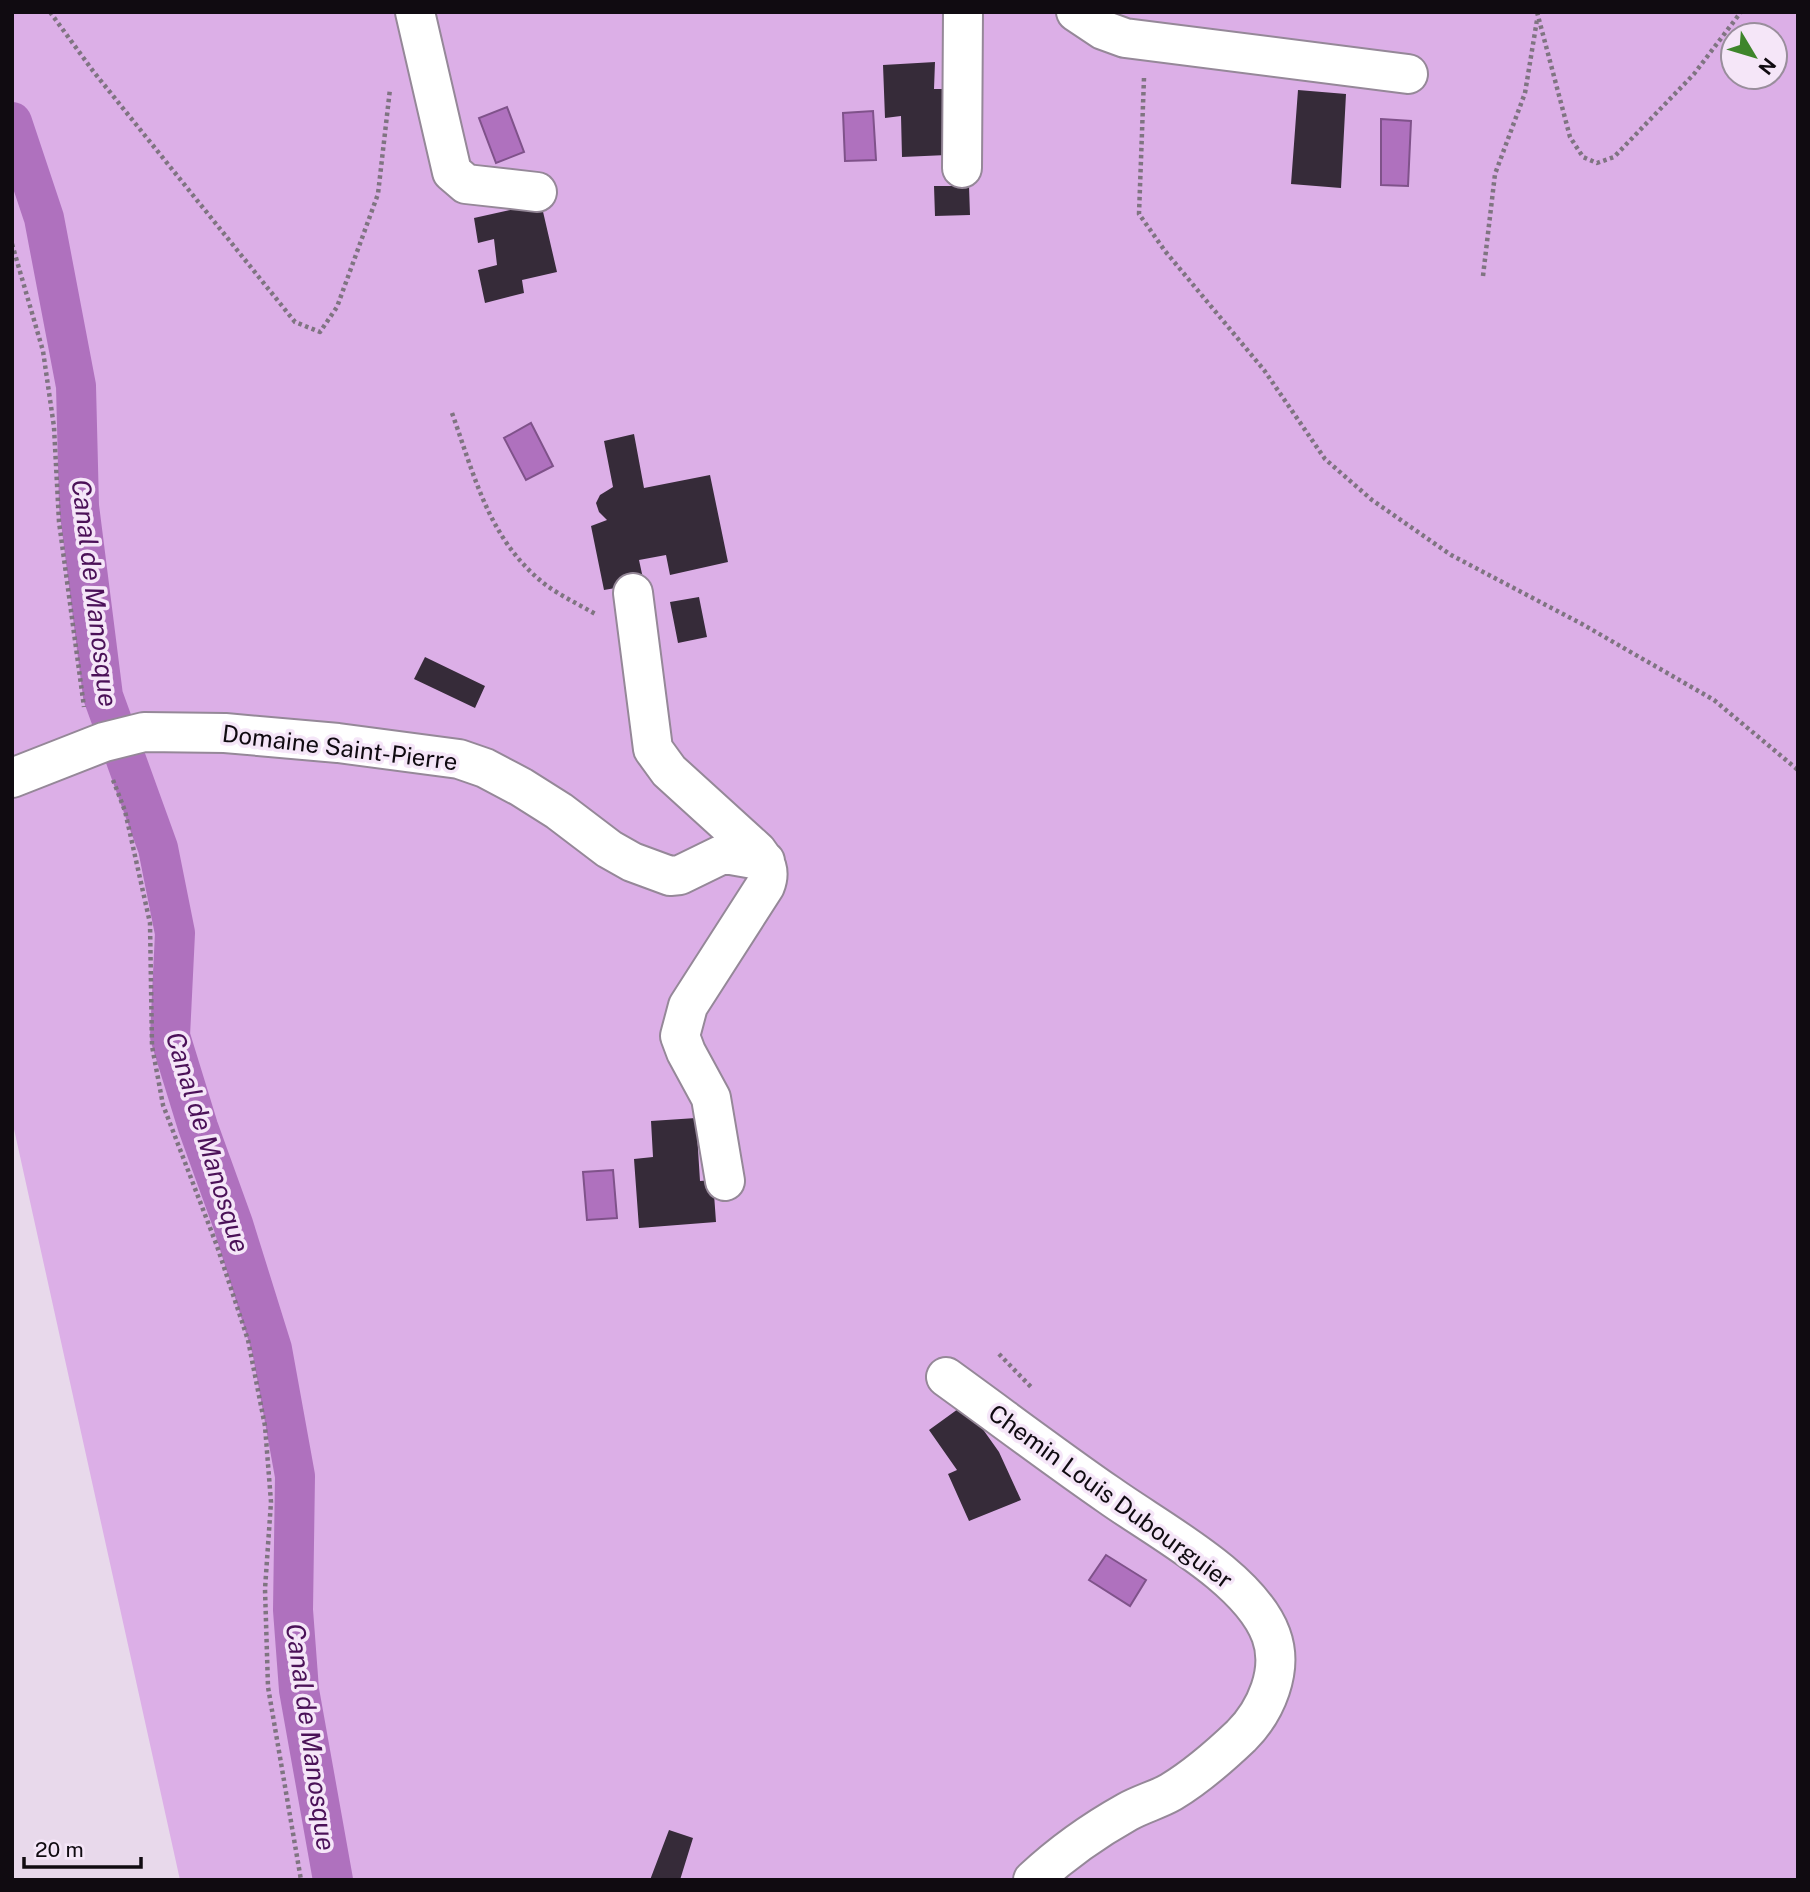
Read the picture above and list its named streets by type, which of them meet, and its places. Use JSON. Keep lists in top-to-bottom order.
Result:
{
  "streets": {
    "street": ["Domaine Saint-Pierre", "Chemin Louis Dubourguier"]
  },
  "water": ["Canal de Manosque"],
  "scale_bar": "20 m",
  "north": "bottom right"
}
